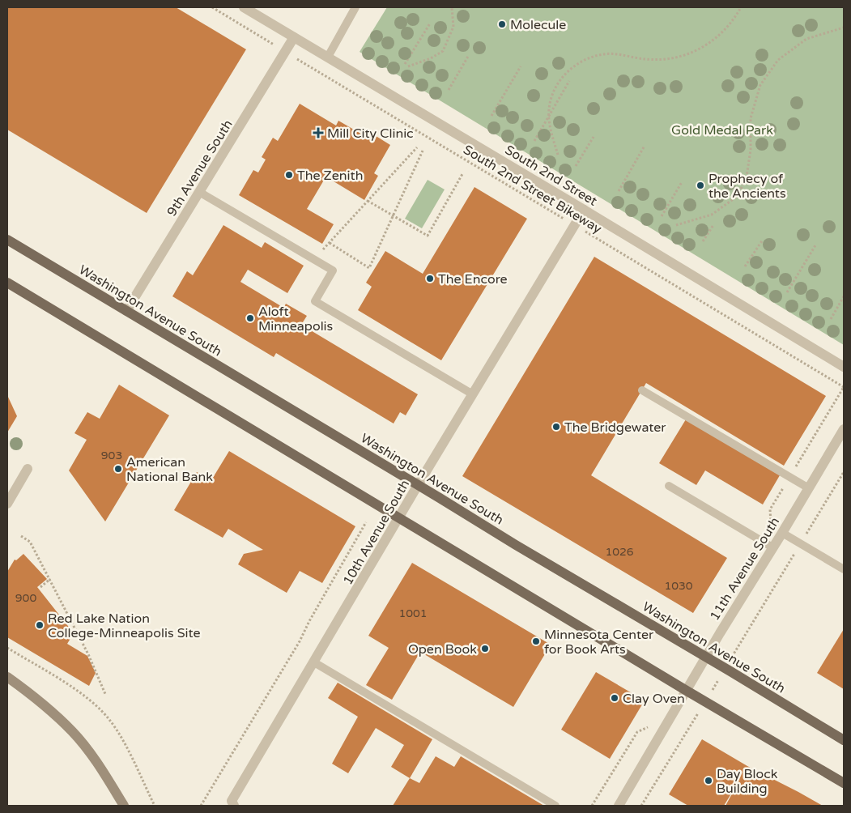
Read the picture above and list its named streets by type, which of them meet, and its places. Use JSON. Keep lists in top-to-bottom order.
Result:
{
  "streets": {
    "main road": ["Washington Avenue South"],
    "street": [
      "9th Avenue South",
      "South 2nd Street",
      "10th Avenue South",
      "11th Avenue South"
    ],
    "path": ["South 2nd Street Bikeway"]
  },
  "crossings": [
    ["9th Avenue South", "South 2nd Street"],
    ["9th Avenue South", "South 2nd Street Bikeway"],
    ["9th Avenue South", "Washington Avenue South"],
    ["South 2nd Street", "10th Avenue South"],
    ["South 2nd Street Bikeway", "10th Avenue South"],
    ["Washington Avenue South", "10th Avenue South"],
    ["Washington Avenue South", "11th Avenue South"]
  ],
  "parks": ["Gold Medal Park"],
  "places": {
    "other": [
      "Molecule",
      "The Zenith",
      "Prophecy of the Ancients",
      "The Encore",
      "Aloft Minneapolis",
      "The Bridgewater",
      "American National Bank",
      "Red Lake Nation College-Minneapolis Site",
      "Minnesota Center for Book Arts",
      "Open Book",
      "Clay Oven",
      "Day Block Building"
    ],
    "health": ["Mill City Clinic"]
  },
  "house_numbers": [
    "903",
    "1026",
    "1030",
    "900",
    "1001"
  ]
}
